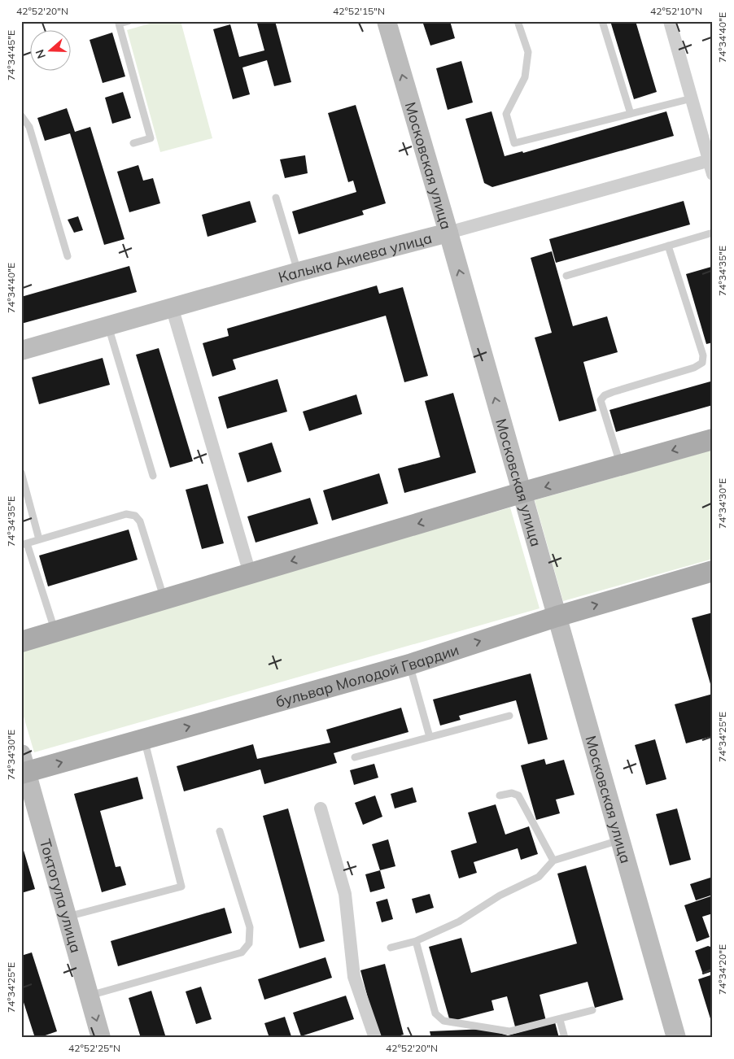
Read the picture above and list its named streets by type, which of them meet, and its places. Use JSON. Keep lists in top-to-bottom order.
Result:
{
  "streets": {
    "main road": [
      "Московская улица",
      "Калыка Акиева улица",
      "бульвар Молодой Гвардии",
      "Токтогула улица"
    ]
  },
  "crossings": [
    ["Московская улица", "Калыка Акиева улица"],
    ["Московская улица", "бульвар Молодой Гвардии"],
    ["бульвар Молодой Гвардии", "Токтогула улица"]
  ],
  "one_way": ["Московская улица"],
  "north": "left",
  "coordinates": [
    "42°52'20\"N",
    "42°52'15\"N",
    "42°52'10\"N",
    "74°34'40\"E",
    "74°34'45\"E",
    "74°34'35\"E",
    "74°34'30\"E",
    "74°34'25\"E",
    "74°34'20\"E",
    "42°52'25\"N"
  ]
}
